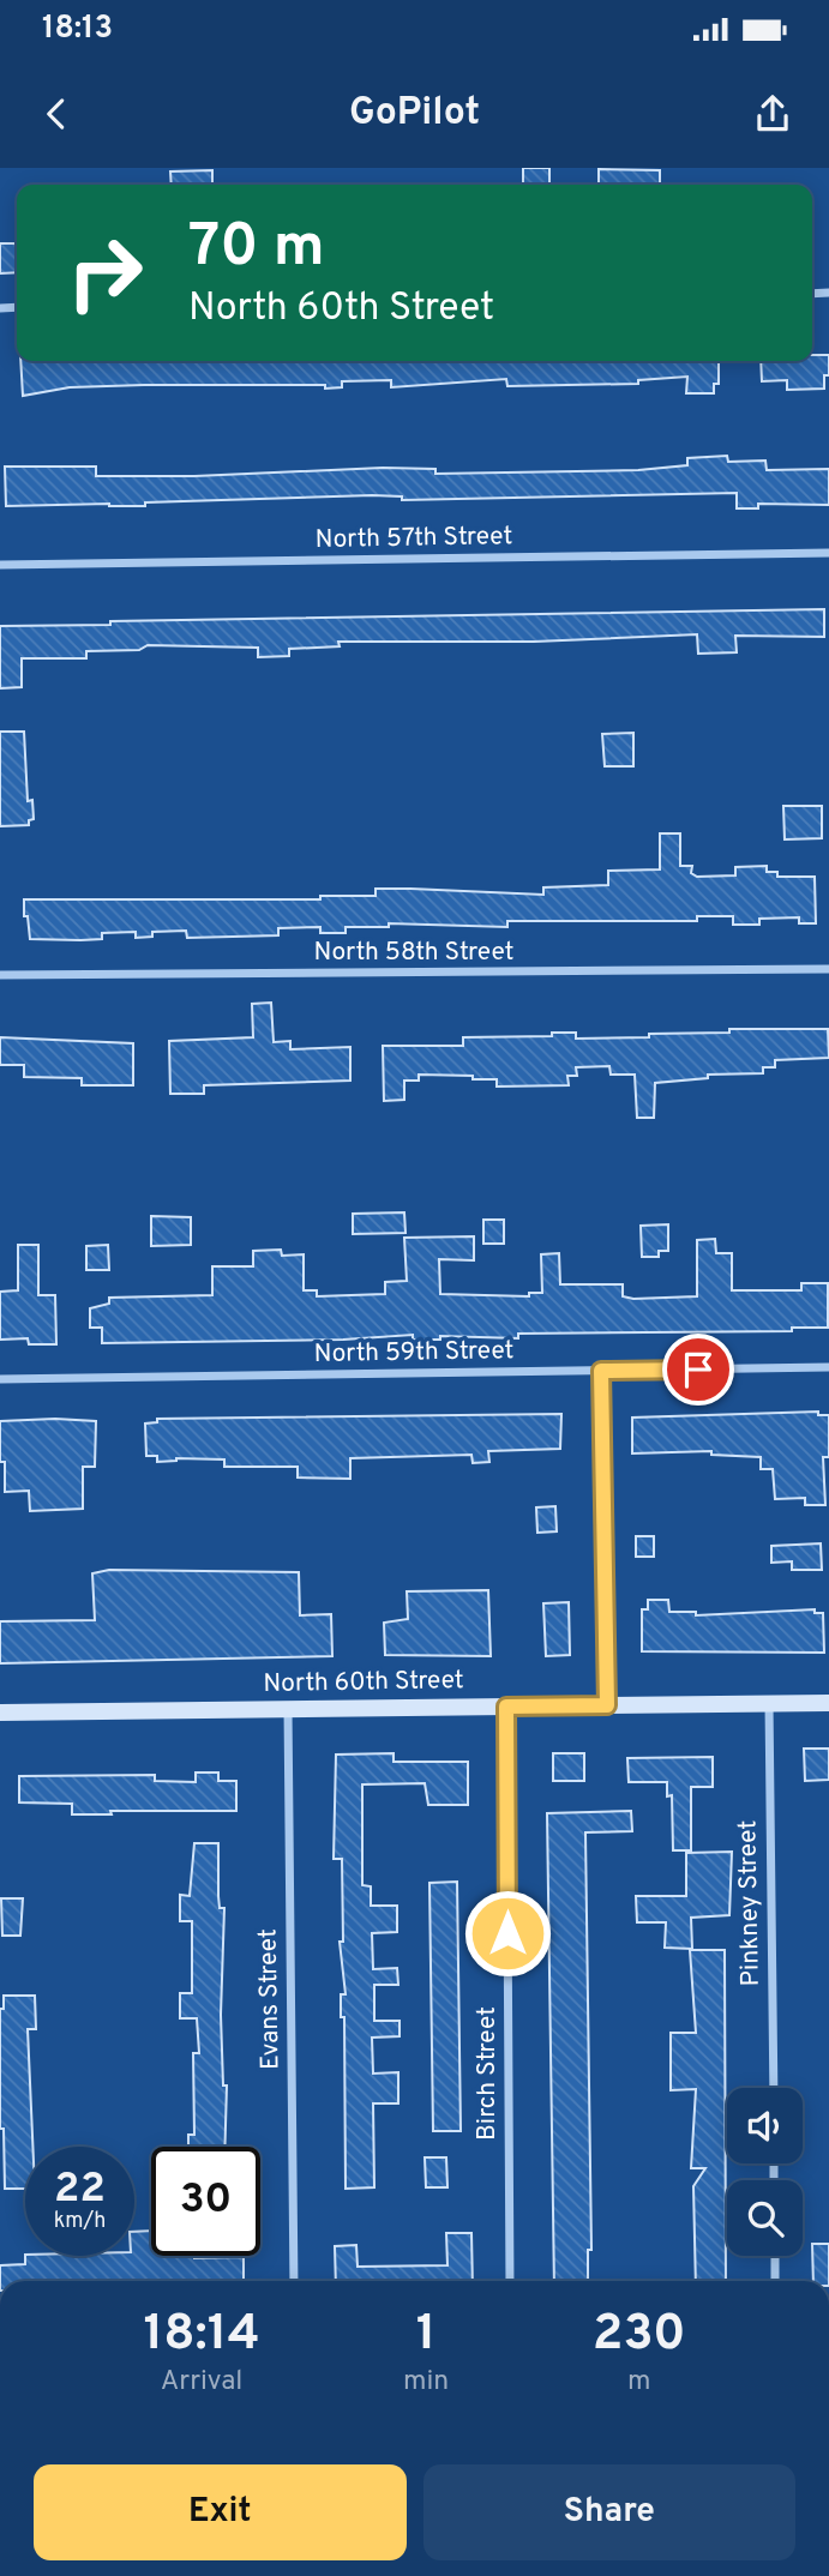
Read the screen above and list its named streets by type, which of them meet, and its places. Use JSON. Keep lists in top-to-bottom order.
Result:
{
  "streets": {
    "main road": ["North 60th Street"],
    "street": [
      "North 57th Street",
      "North 58th Street",
      "North 59th Street",
      "Pinkney Street",
      "Evans Street",
      "Birch Street"
    ]
  },
  "crossings": [
    ["North 60th Street", "Pinkney Street"],
    ["North 60th Street", "Evans Street"],
    ["North 60th Street", "Birch Street"]
  ],
  "page": {
    "status": "18:13",
    "header": "GoPilot",
    "turn": ["70 m", "North 60th Street"],
    "speed": "22 km/h",
    "limit": "30",
    "eta": [
      "18:14",
      "Arrival",
      "1",
      "min",
      "230",
      "m"
    ],
    "buttons": ["Exit", "Share"]
  }
}
